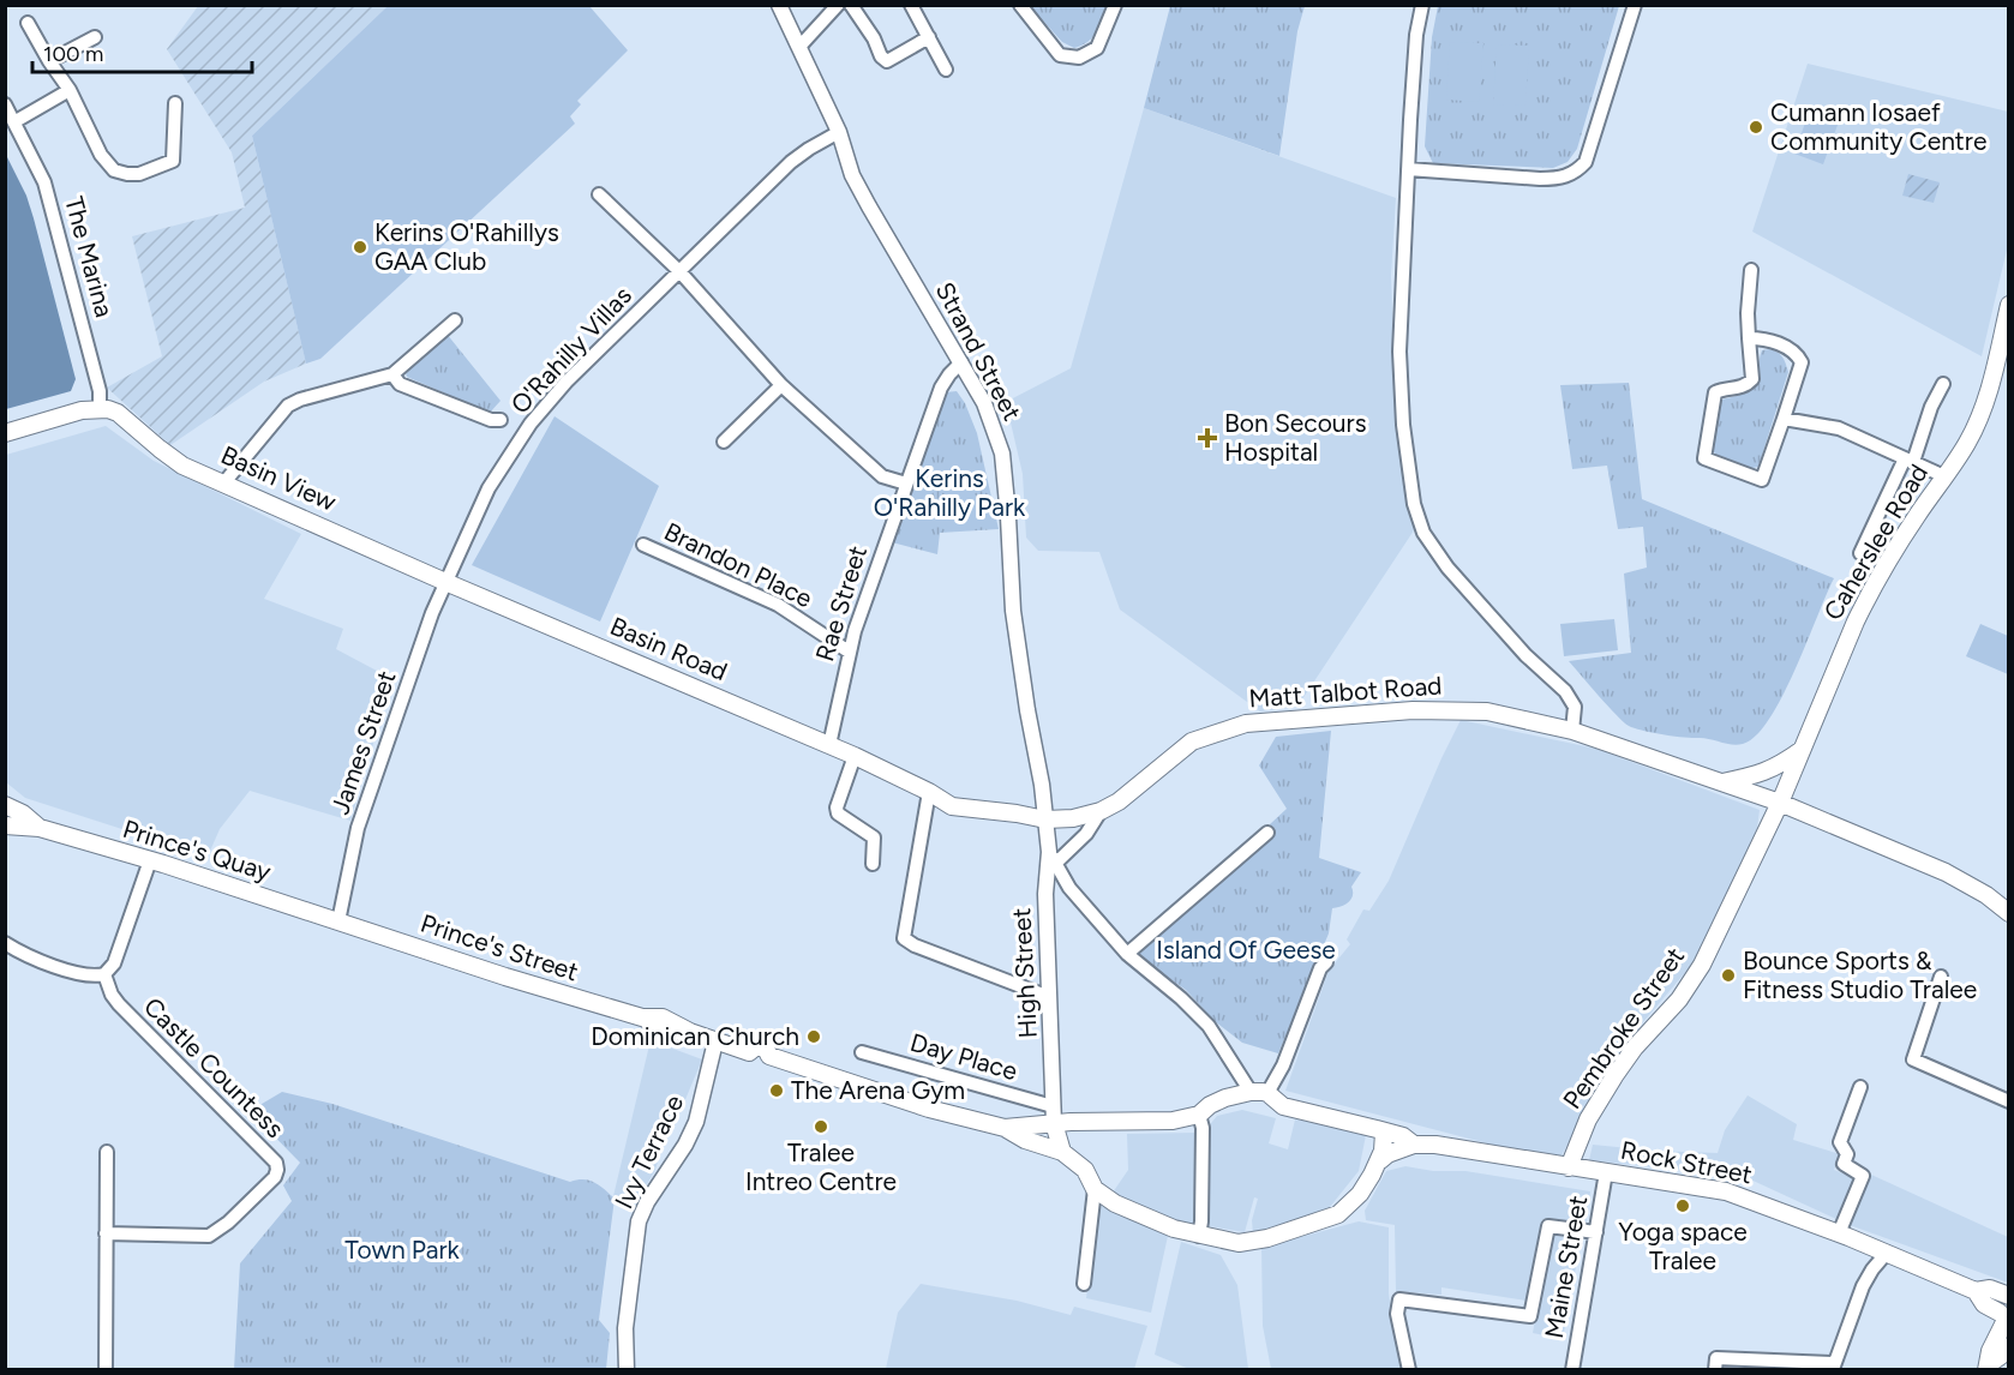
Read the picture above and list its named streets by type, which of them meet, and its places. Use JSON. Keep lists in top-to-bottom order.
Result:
{
  "streets": {
    "main road": [
      "Basin View",
      "Caherslee Road",
      "Basin Road",
      "Matt Talbot Road",
      "Prince's Quay",
      "Prince's Street",
      "Pembroke Street",
      "Rock Street"
    ],
    "street": [
      "The Marina",
      "O'Rahilly Villas",
      "Strand Street",
      "Brandon Place",
      "Rae Street",
      "James Street",
      "High Street",
      "Day Place",
      "Castle Countess",
      "Ivy Terrace",
      "Maine Street"
    ]
  },
  "crossings": [
    ["The Marina", "Basin View"],
    ["O'Rahilly Villas", "Strand Street"],
    ["O'Rahilly Villas", "Basin View"],
    ["O'Rahilly Villas", "Basin Road"],
    ["O'Rahilly Villas", "James Street"],
    ["Strand Street", "Rae Street"],
    ["Strand Street", "Matt Talbot Road"],
    ["Strand Street", "High Street"],
    ["Basin View", "Basin Road"],
    ["Basin View", "James Street"],
    ["Caherslee Road", "Matt Talbot Road"],
    ["Caherslee Road", "Pembroke Street"],
    ["Brandon Place", "Rae Street"],
    ["Rae Street", "Basin Road"],
    ["Basin Road", "Matt Talbot Road"],
    ["Basin Road", "James Street"],
    ["Matt Talbot Road", "High Street"],
    ["Matt Talbot Road", "Pembroke Street"],
    ["James Street", "Prince's Quay"],
    ["James Street", "Prince's Street"],
    ["Prince's Quay", "Prince's Street"],
    ["Prince's Street", "Ivy Terrace"],
    ["High Street", "Day Place"],
    ["Pembroke Street", "Rock Street"],
    ["Rock Street", "Maine Street"]
  ],
  "parks": ["Kerins O'Rahilly Park", "Island Of Geese", "Town Park"],
  "places": {
    "other": [
      "Cumann Iosaef Community Centre",
      "Kerins O'Rahillys GAA Club",
      "Bounce Sports & Fitness Studio Tralee",
      "Dominican Church",
      "The Arena Gym",
      "Tralee Intreo Centre",
      "Yoga space Tralee"
    ],
    "health": ["Bon Secours Hospital"]
  },
  "scale_bar": "100 m"
}
